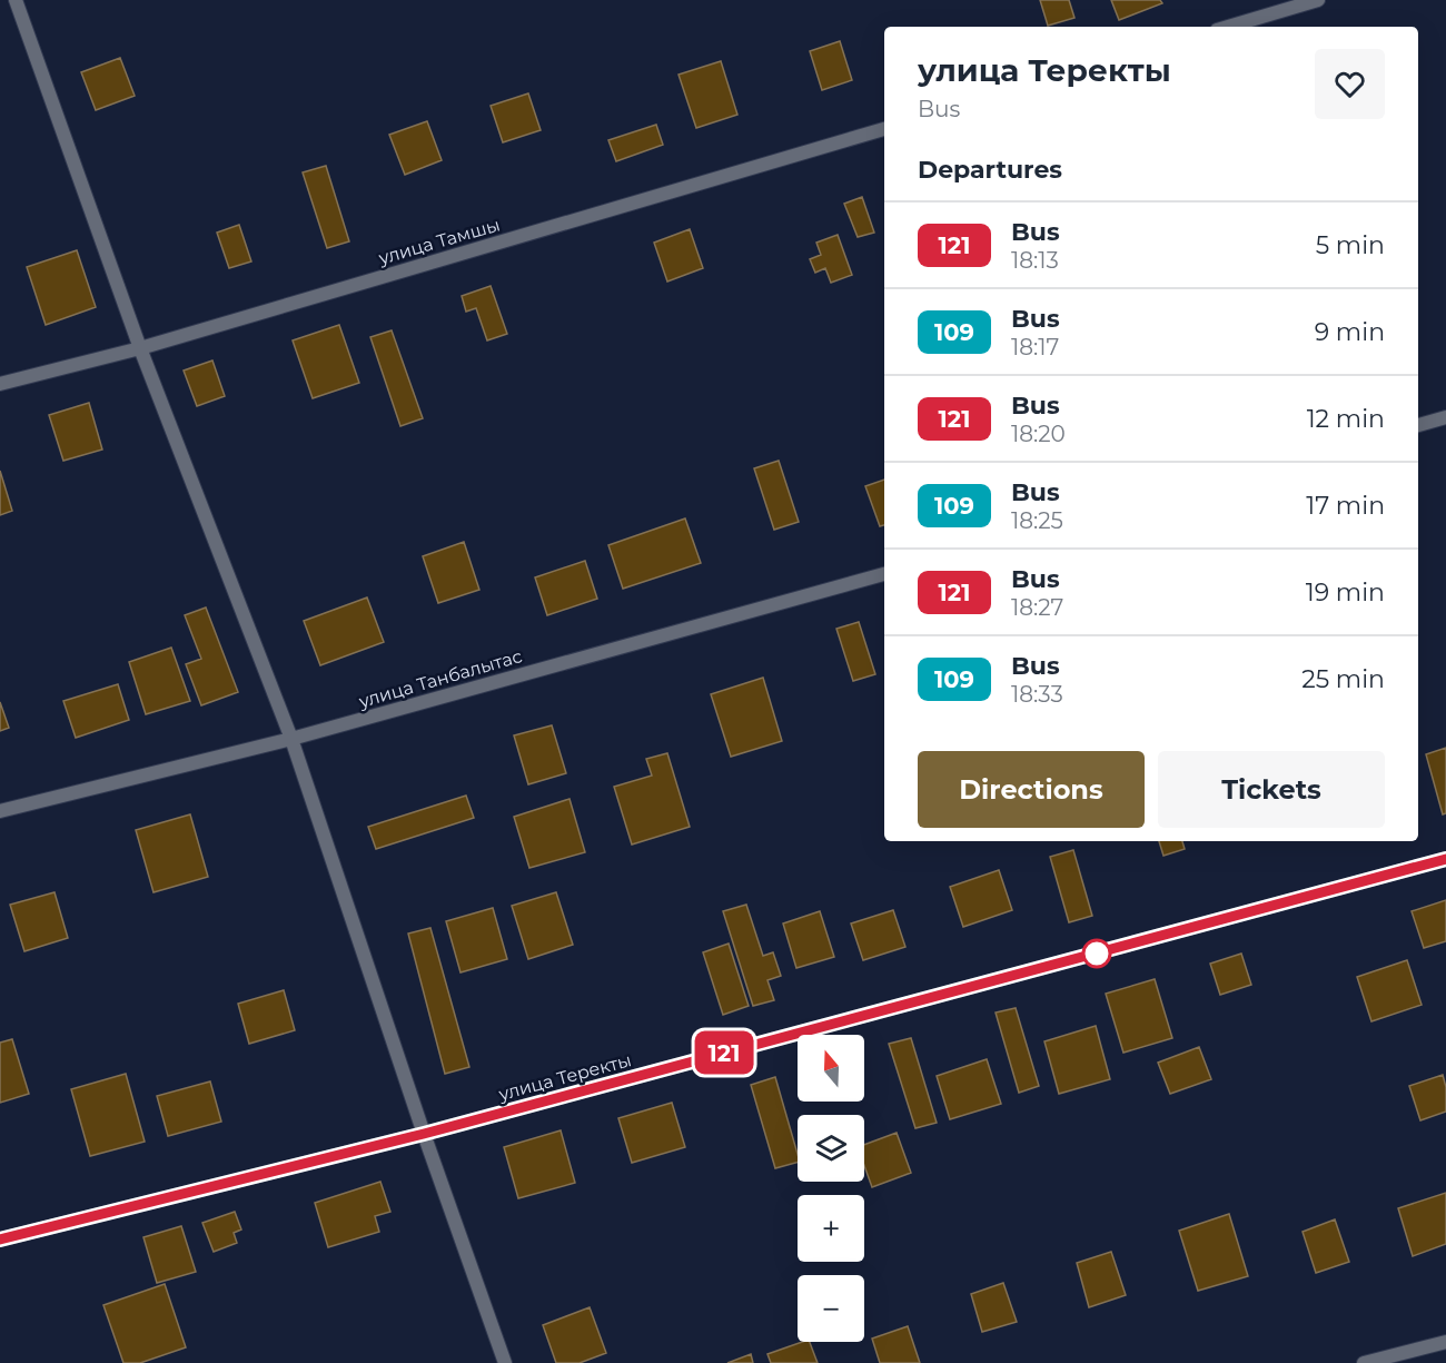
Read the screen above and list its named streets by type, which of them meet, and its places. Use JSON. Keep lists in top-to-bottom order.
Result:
{
  "streets": {
    "street": ["улица Тамшы", "улица Танбалытас", "улица Теректы"]
  },
  "lines": ["bus line 121"],
  "north": "top",
  "page": {
    "on_map": "121",
    "heading": [
      ["улица Теректы", "Bus"],
      "Departures"
    ],
    "list": [
      {
        "mark": "121",
        "name": "Bus",
        "note": "18:13",
        "value": "5 min"
      },
      {
        "mark": "109",
        "name": "Bus",
        "note": "18:17",
        "value": "9 min"
      },
      {
        "mark": "121",
        "name": "Bus",
        "note": "18:20",
        "value": "12 min"
      },
      {
        "mark": "109",
        "name": "Bus",
        "note": "18:25",
        "value": "17 min"
      },
      {
        "mark": "121",
        "name": "Bus",
        "note": "18:27",
        "value": "19 min"
      },
      {
        "mark": "109",
        "name": "Bus",
        "note": "18:33",
        "value": "25 min"
      }
    ],
    "buttons": ["Directions", "Tickets"],
    "map_buttons": ["+", "−"]
  }
}
